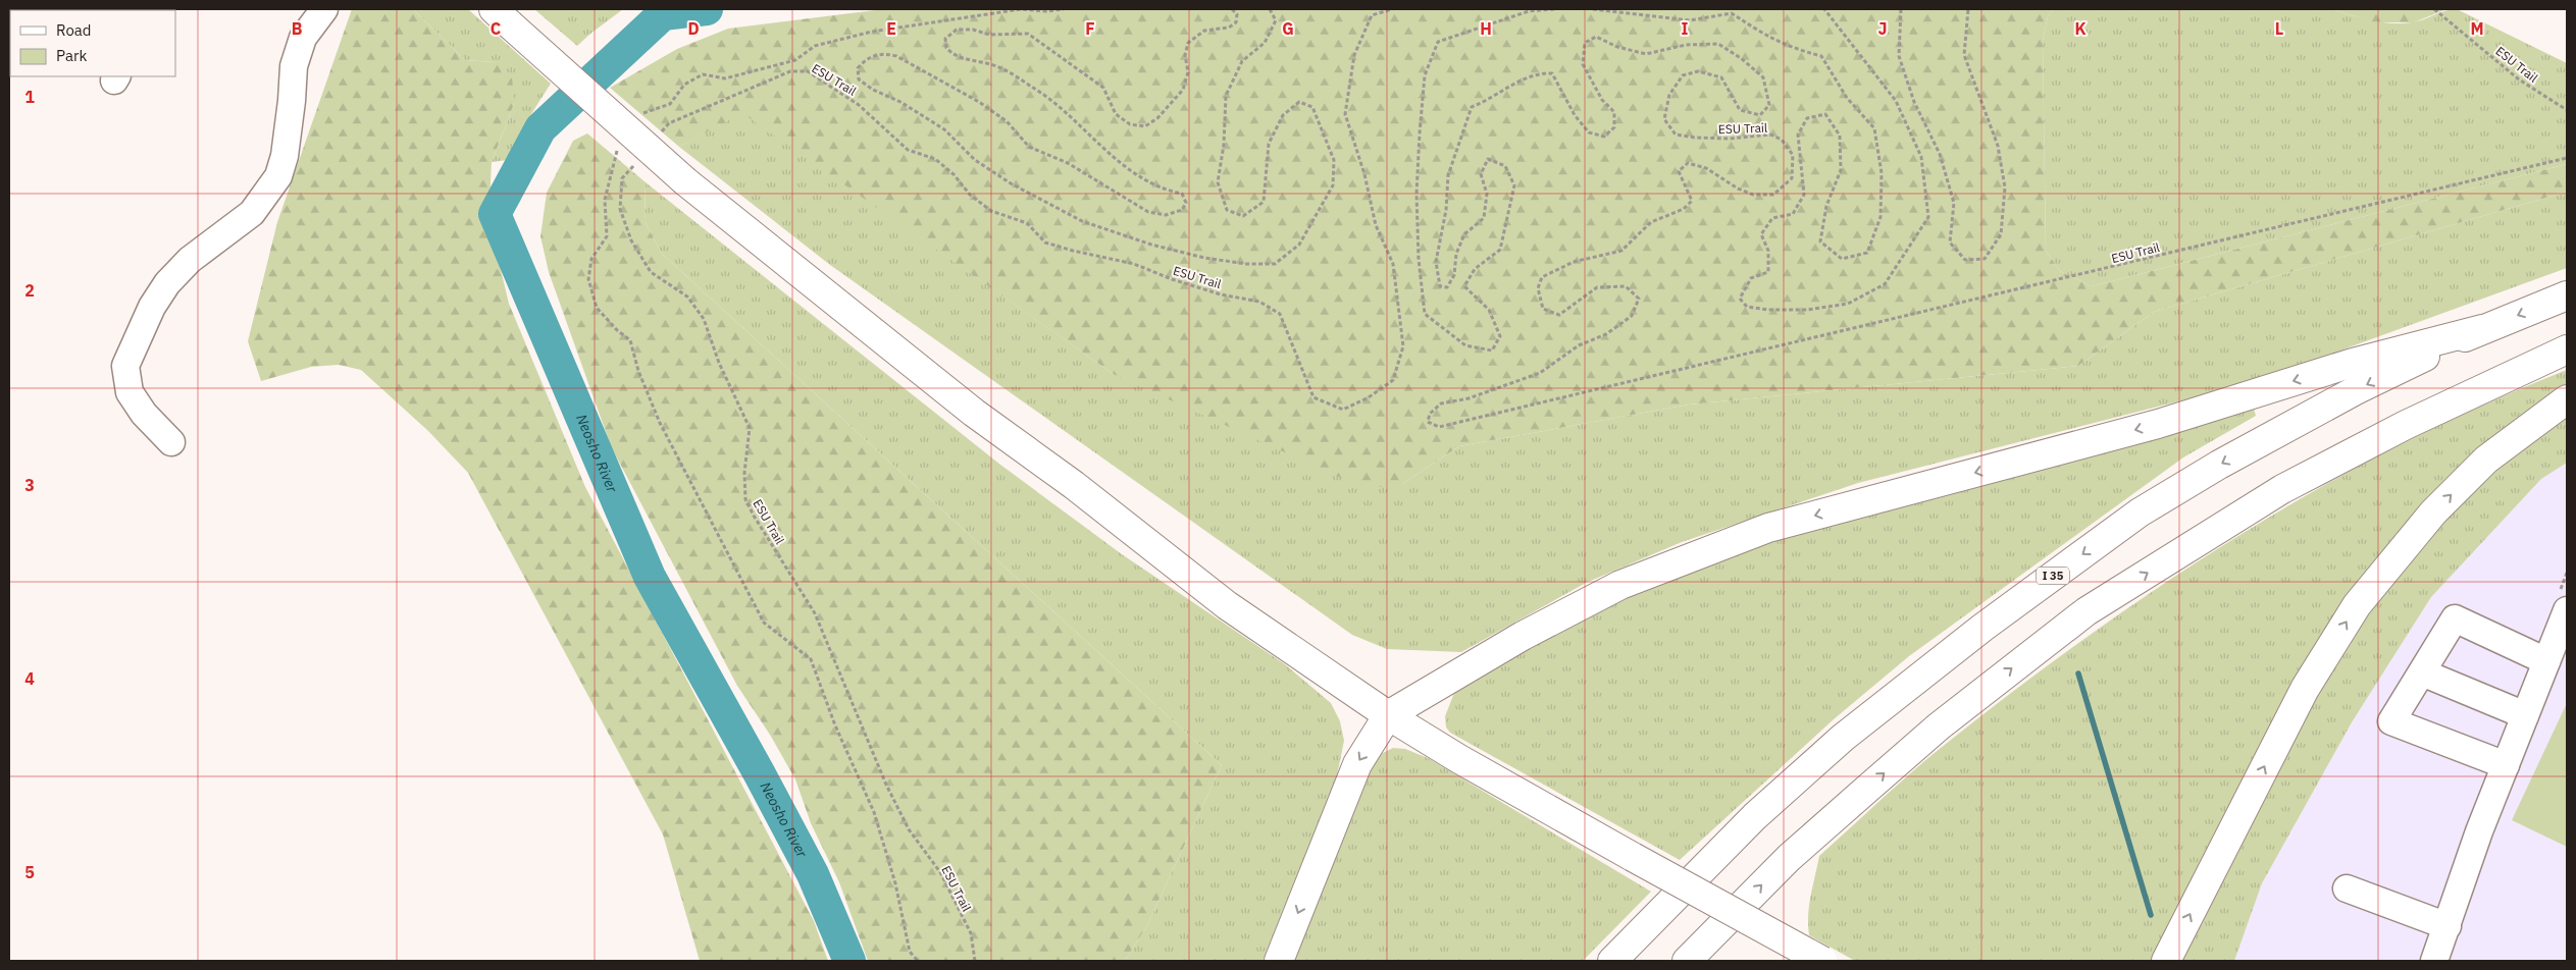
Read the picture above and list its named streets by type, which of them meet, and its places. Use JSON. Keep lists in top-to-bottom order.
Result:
{
  "streets": {
    "main road": ["I 35"],
    "path": ["ESU Trail"]
  },
  "water": ["Neosho River"],
  "legend": ["Road", "Park"],
  "grid": {
    "columns": [
      "B",
      "C",
      "D",
      "E",
      "F",
      "G",
      "H",
      "I",
      "J",
      "K",
      "L",
      "M"
    ],
    "rows": [
      "1",
      "2",
      "3",
      "4",
      "5"
    ]
  }
}
